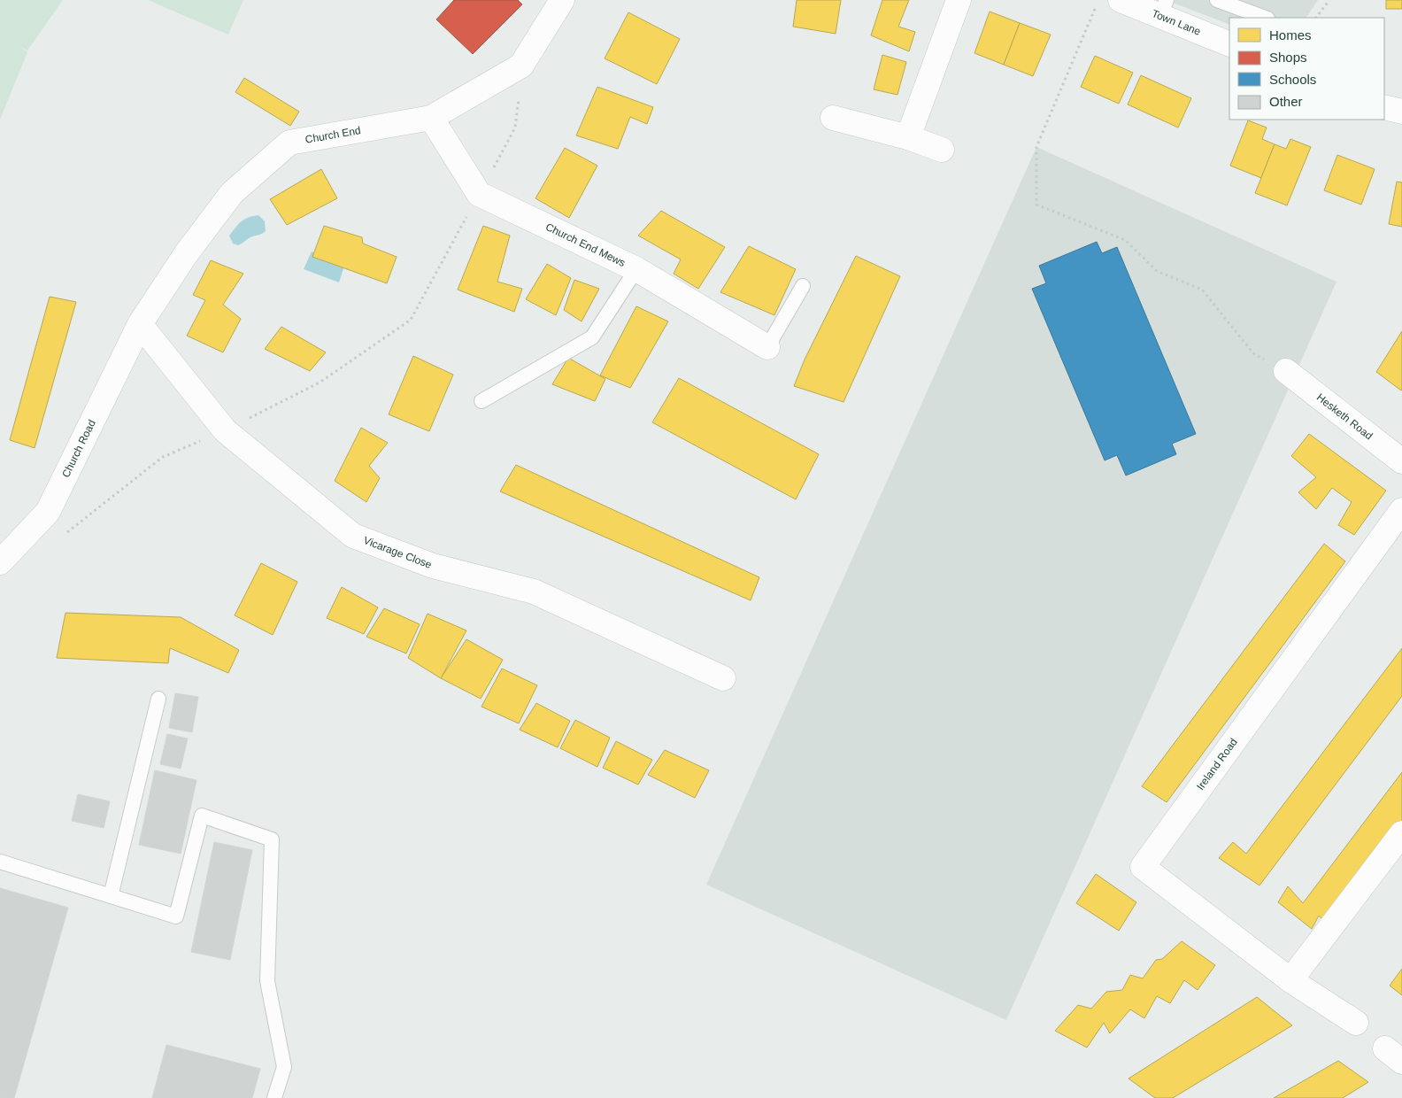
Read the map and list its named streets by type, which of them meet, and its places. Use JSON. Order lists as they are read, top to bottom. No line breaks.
{"streets":{"street":["Town Lane","Church End","Church End Mews","Hesketh Road","Church Road","Vicarage Close","Ireland Road"]},"crossings":[["Church End","Church Road"],["Church End","Vicarage Close"],["Church Road","Vicarage Close"]],"legend":["Homes","Shops","Schools","Other"]}
